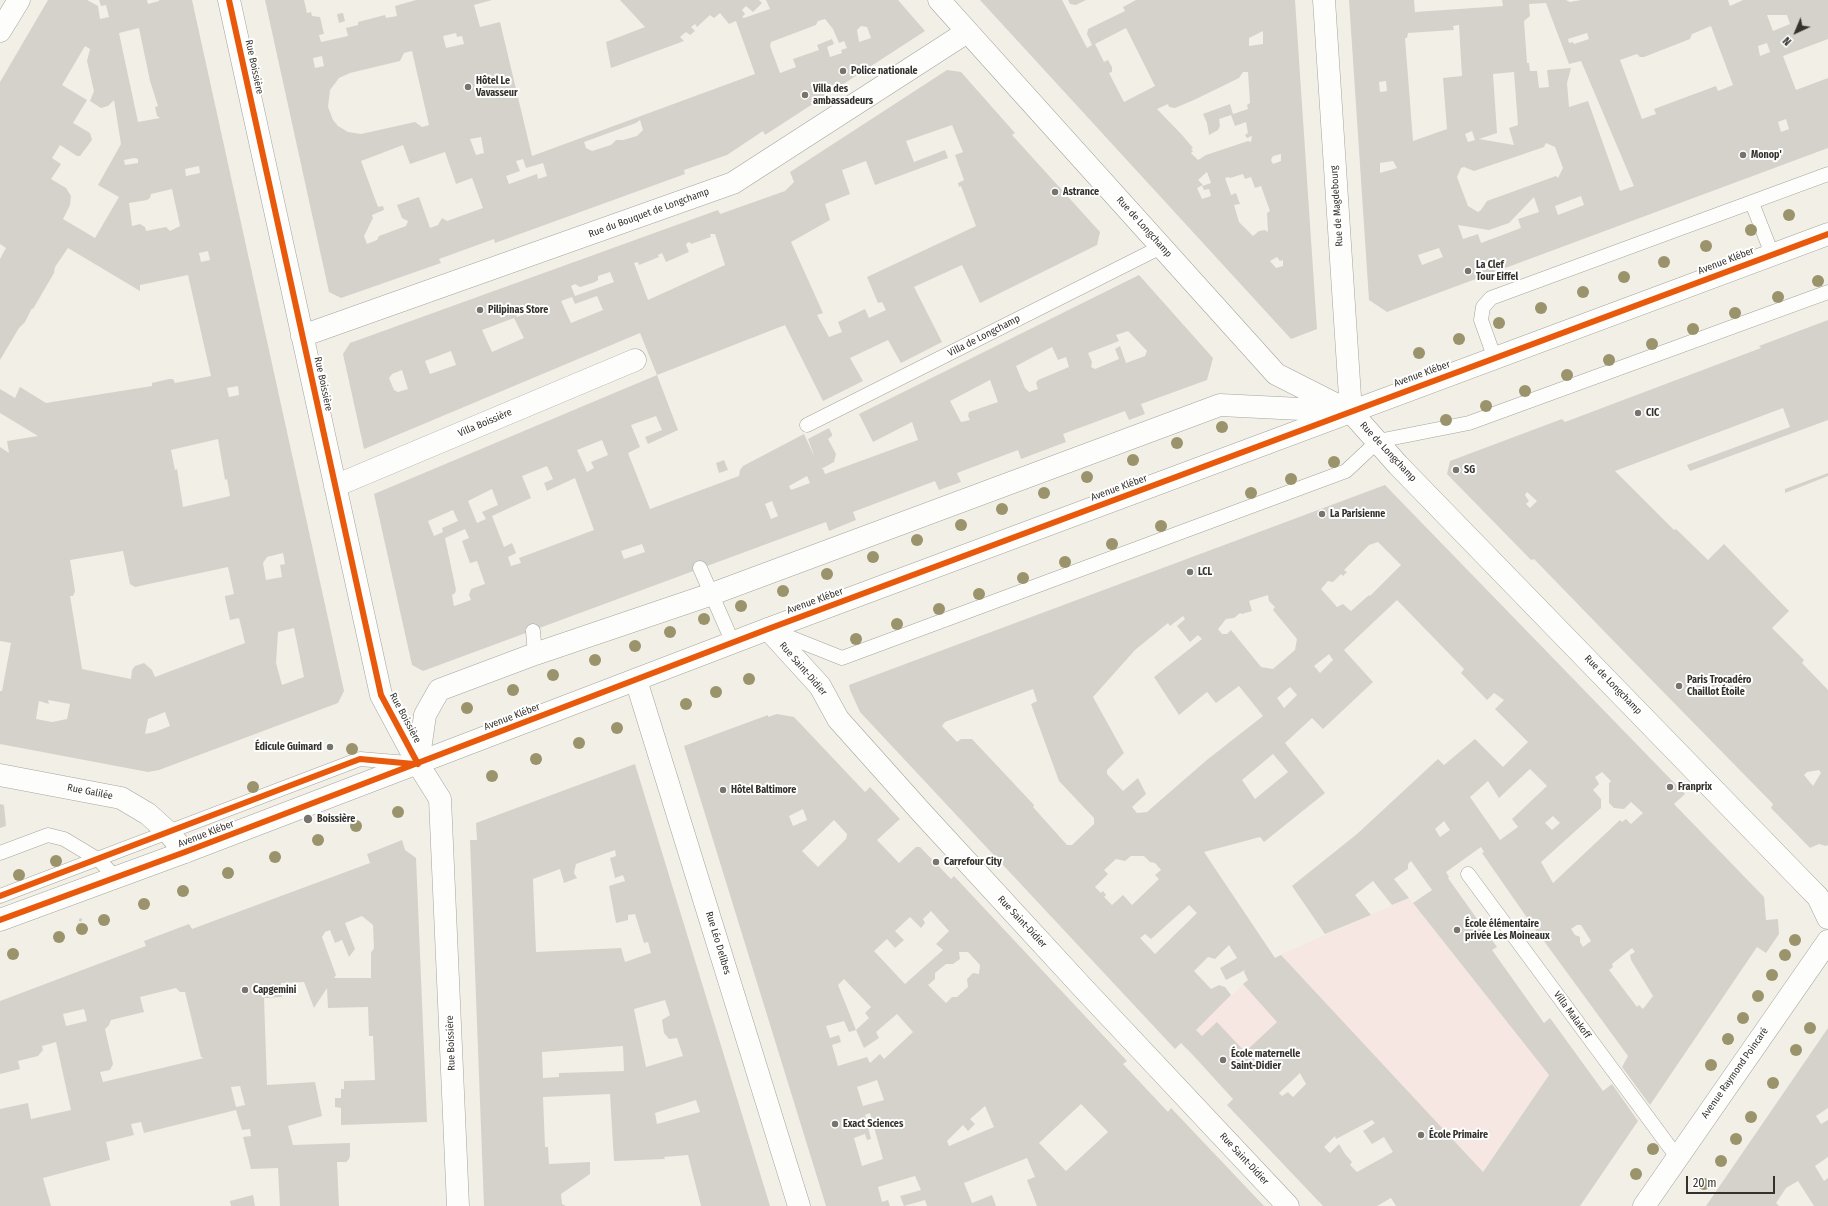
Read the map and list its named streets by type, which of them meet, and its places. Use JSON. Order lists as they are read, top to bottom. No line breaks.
{"streets":{"street":["Rue Boissière","Rue de Magdebourg","Rue du Bouquet de Longchamp","Rue de Longchamp","Avenue Kléber","Villa Boissière","Rue Saint-Didier","Rue Galilée","Rue Léo Delibes","Avenue Raymond Poincaré"],"lane":["Villa de Longchamp","Villa Malakoff"]},"crossings":[["Rue Boissière","Rue du Bouquet de Longchamp"],["Rue Boissière","Avenue Kléber"],["Rue Boissière","Villa Boissière"],["Rue de Magdebourg","Rue de Longchamp"],["Rue de Magdebourg","Avenue Kléber"],["Rue du Bouquet de Longchamp","Rue de Longchamp"],["Rue de Longchamp","Avenue Kléber"],["Rue de Longchamp","Villa de Longchamp"],["Avenue Kléber","Rue Saint-Didier"],["Avenue Kléber","Rue Galilée"],["Avenue Kléber","Rue Léo Delibes"],["Villa Malakoff","Avenue Raymond Poincaré"]],"places":["Police nationale","Hôtel Le Vavasseur","Villa des ambassadeurs","Monop'","Astrance","La Clef Tour Eiffel","Pilipinas Store","CIC","SG","La Parisienne","LCL","Paris Trocadéro Chaillot Étoile","Édicule Guimard","Franprix","Hôtel Baltimore","Boissière","Carrefour City","École élémentaire privée Les Moineaux","Capgemini","École maternelle Saint-Didier","Exact Sciences","École Primaire"],"scale_bar":"20 m","north":"bottom left"}
